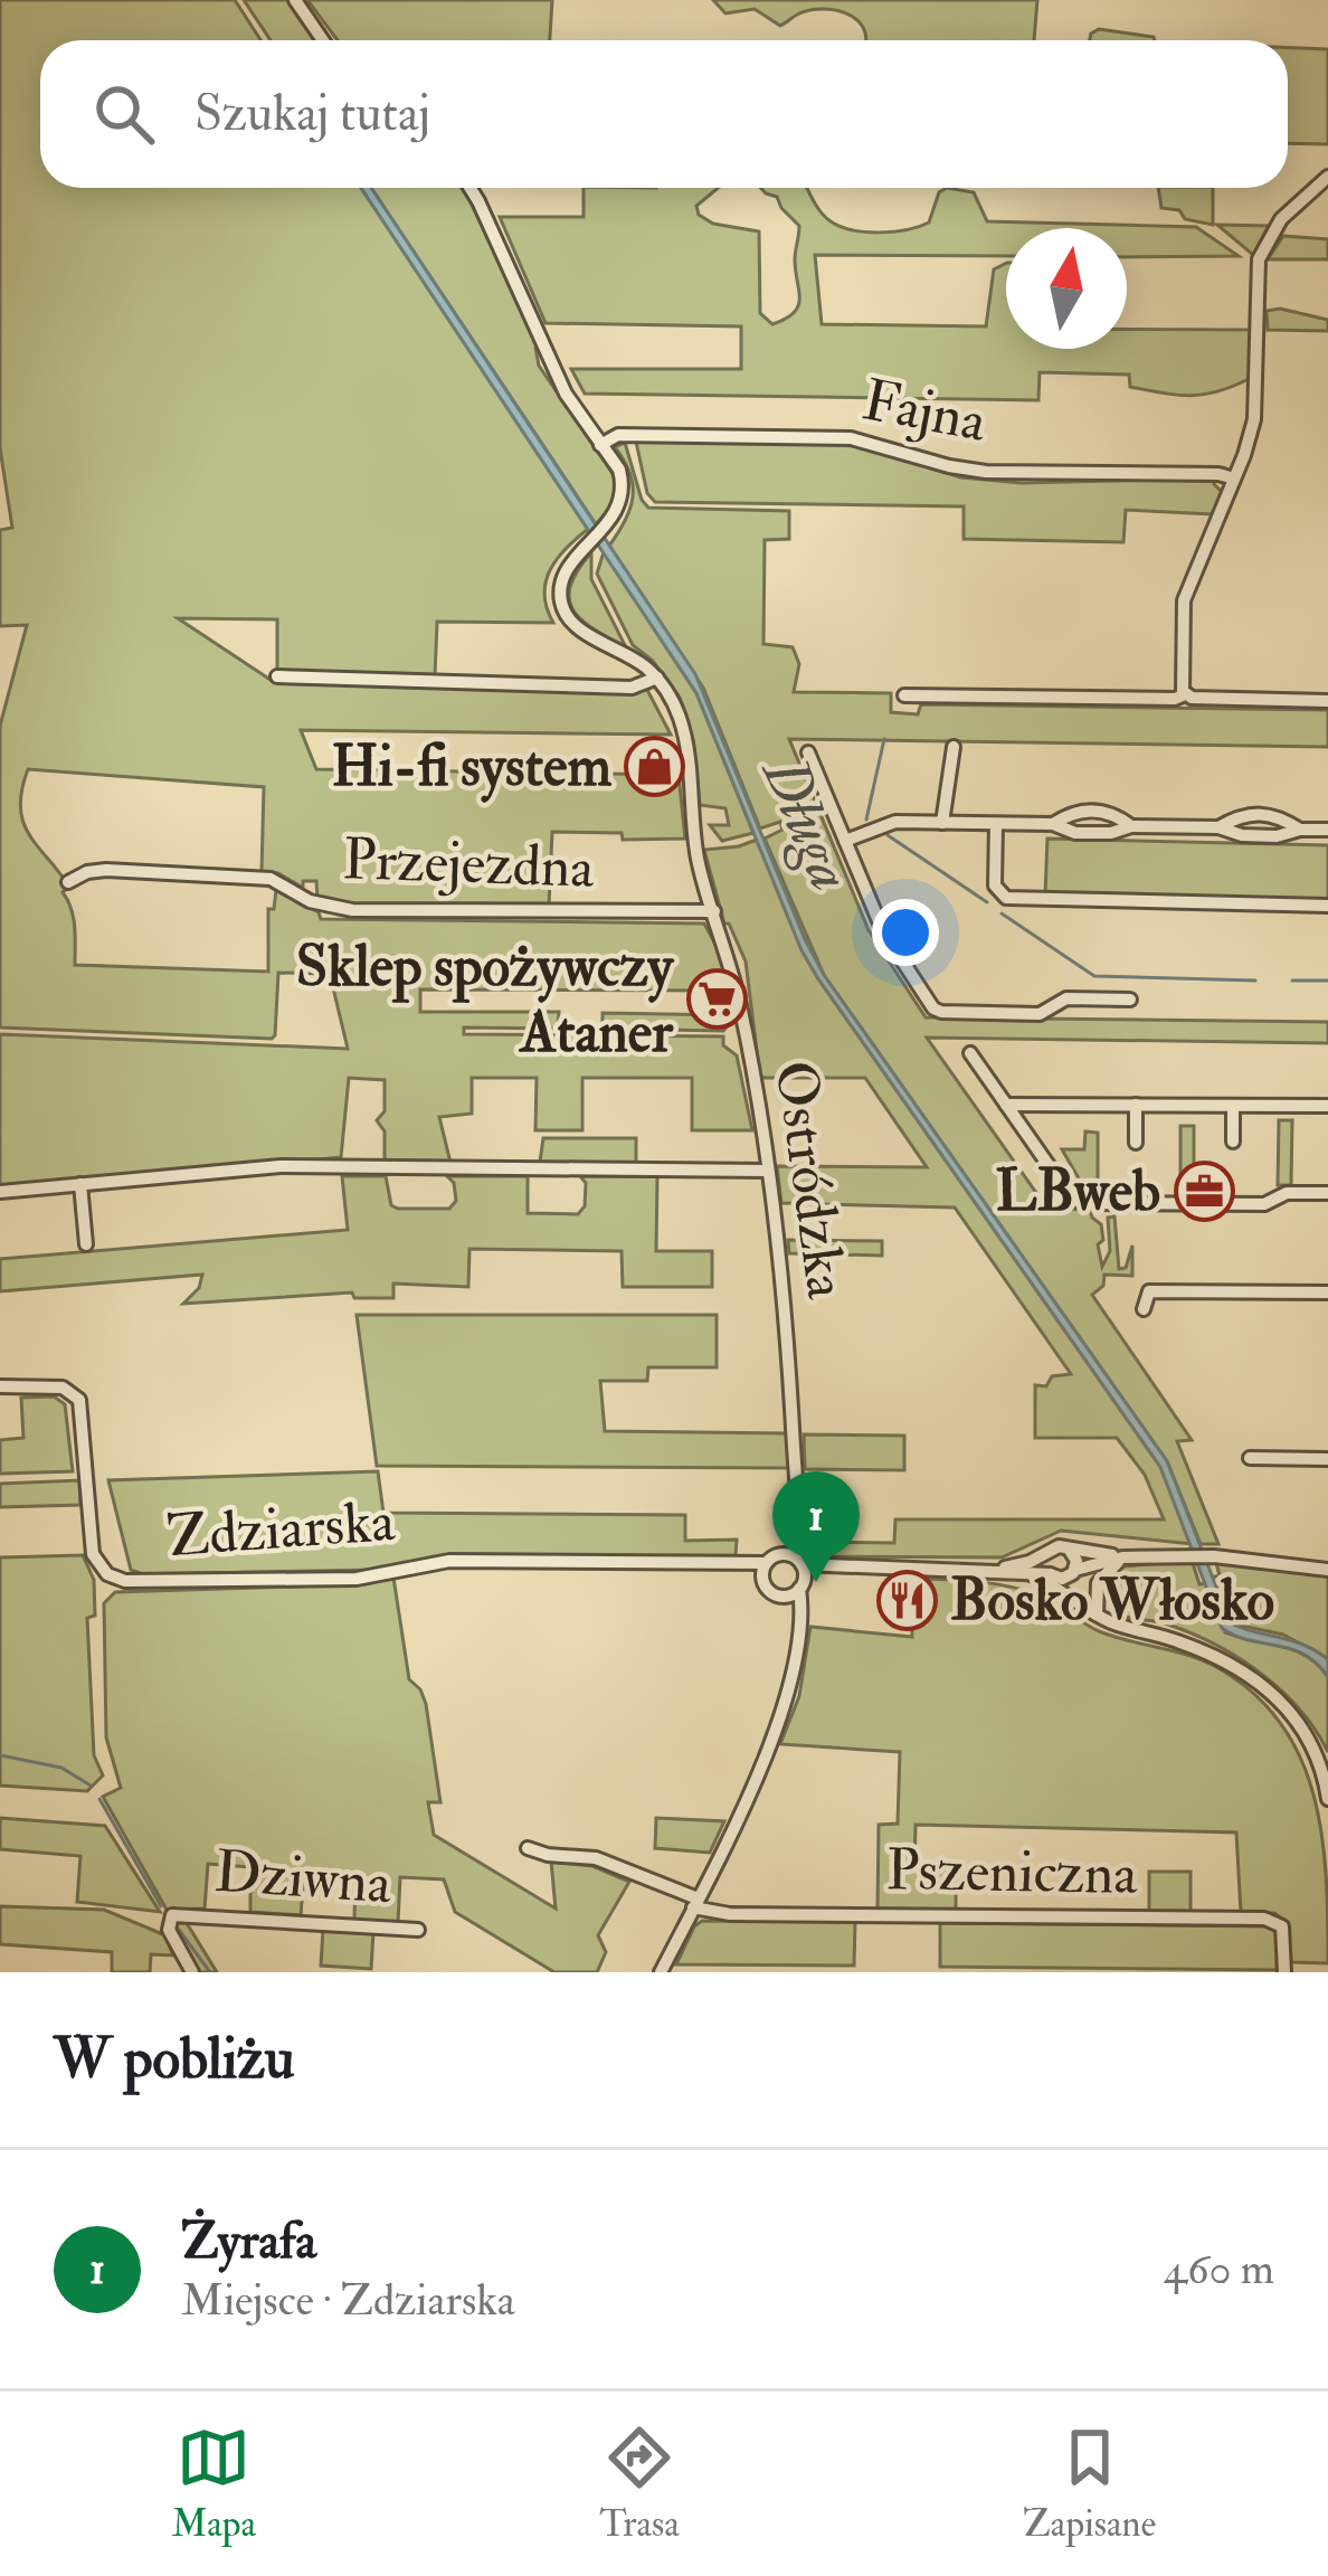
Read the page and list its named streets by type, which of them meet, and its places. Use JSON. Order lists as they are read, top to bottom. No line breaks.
{"streets":{"street":["Fajna","Przejezdna","Ostródzka","Zdziarska","Pszeniczna","Dziwna"]},"crossings":[["Przejezdna","Ostródzka"],["Ostródzka","Zdziarska"],["Ostródzka","Pszeniczna"]],"water":["Długa"],"places":{"shop":["Hi-fi system"],"supermarket":["Sklep spożywczy Ataner"],"office":["LBweb"],"restaurant":["Bosko Włosko"]},"north":"top","page":{"search":"Szukaj tutaj","pins":"1","heading":"W pobliżu","list":[{"mark":"1","name":"Żyrafa","note":"Miejsce · Zdziarska","value":"460 m"}],"nav":["Mapa","Trasa","Zapisane"]}}
